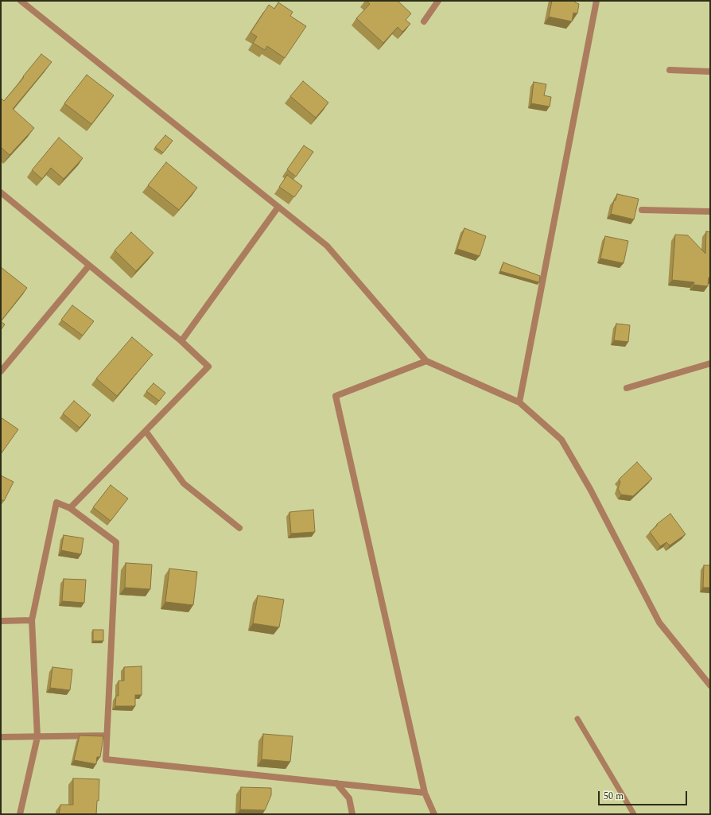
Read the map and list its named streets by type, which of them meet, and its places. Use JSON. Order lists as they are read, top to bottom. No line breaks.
{"scale_bar":"50 m"}
